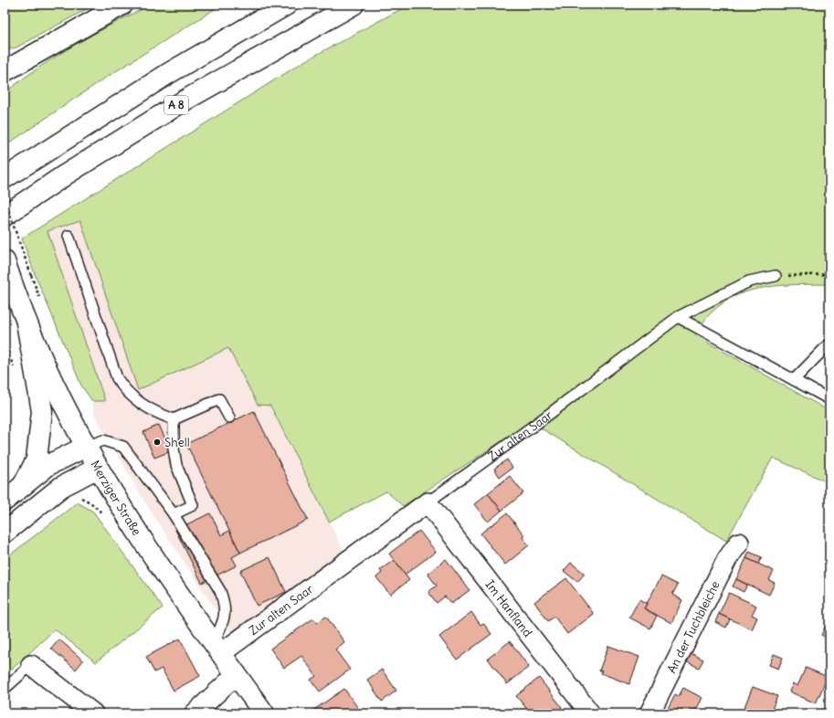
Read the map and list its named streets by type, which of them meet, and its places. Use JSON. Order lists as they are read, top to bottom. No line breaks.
{"streets":{"main road":["A 8","Merziger Straße"],"street":["Zur alten Saar","Im Hanfland","An der Tuchbleiche"]},"crossings":[["Zur alten Saar","Merziger Straße"],["Zur alten Saar","Im Hanfland"]],"places":["Shell"]}
